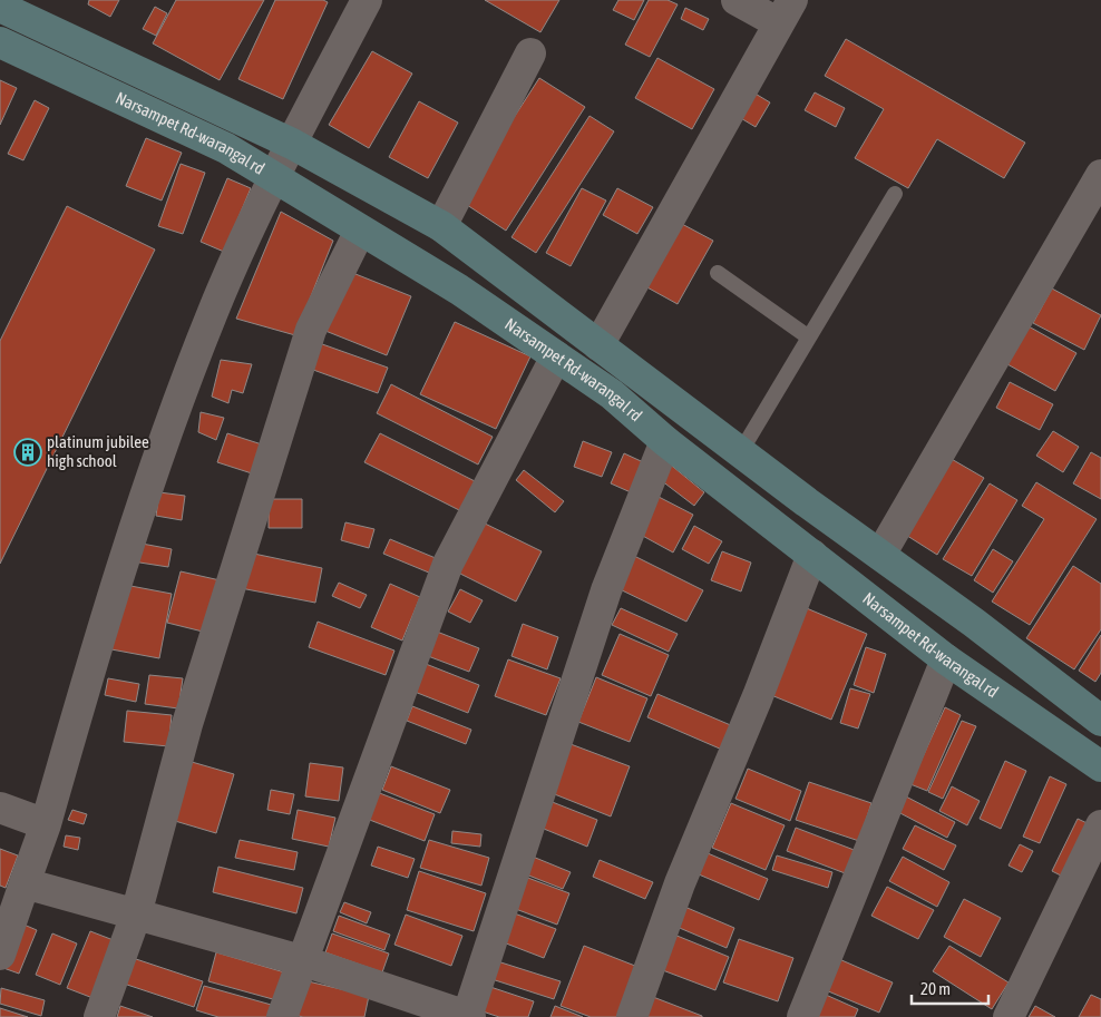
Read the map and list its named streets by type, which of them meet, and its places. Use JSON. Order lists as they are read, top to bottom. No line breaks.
{"streets":{"main road":["Narsampet Rd-warangal rd"]},"places":{"building":["platinum jubilee high school"]},"scale_bar":"20 m"}
